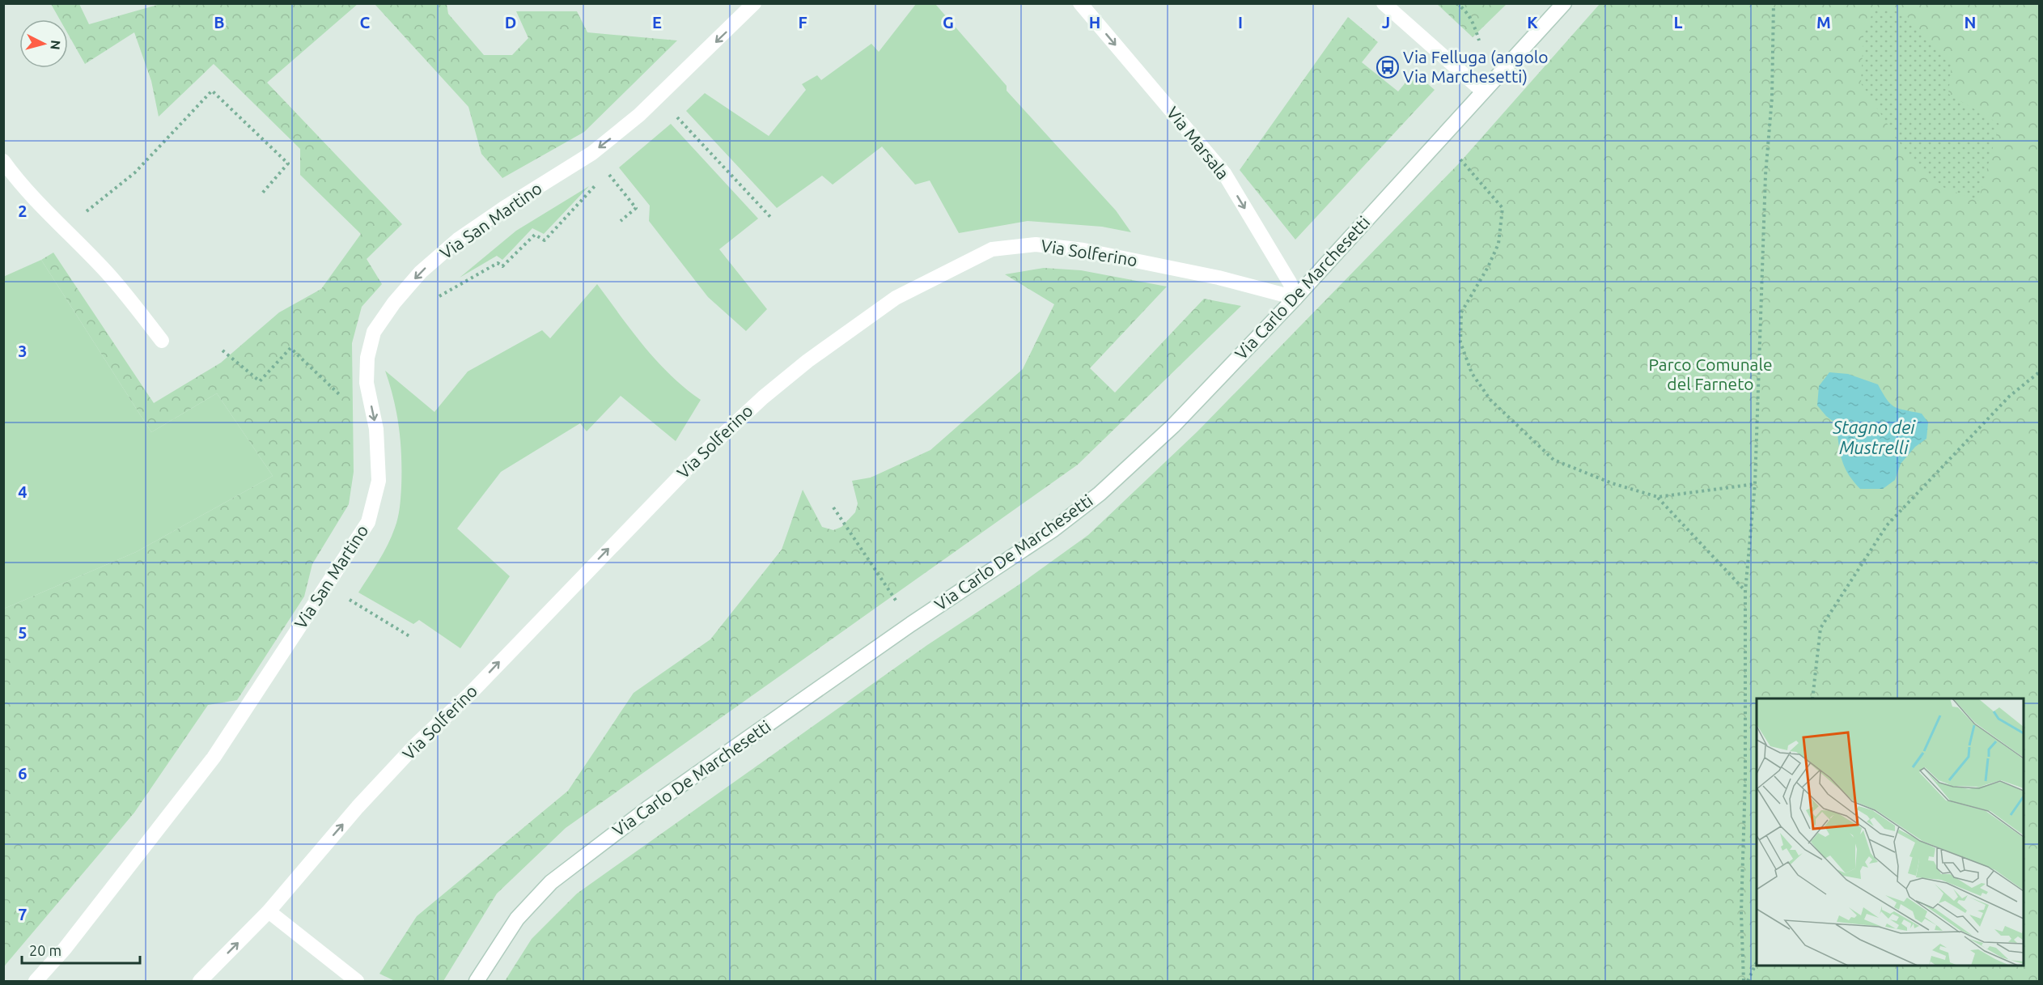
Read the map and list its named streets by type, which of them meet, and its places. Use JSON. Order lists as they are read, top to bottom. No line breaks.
{"streets":{"street":["Via Marsala","Via San Martino","Via Solferino","Via Carlo De Marchesetti"]},"crossings":[["Via Marsala","Via Solferino"],["Via Marsala","Via Carlo De Marchesetti"],["Via Solferino","Via Carlo De Marchesetti"]],"one_way":["Via Marsala","Via San Martino","Via Solferino"],"water":["Stagno dei Mustrelli"],"parks":["Parco Comunale del Farneto"],"places":{"bus stop":["Via Felluga (angolo Via Marchesetti)"]},"scale_bar":"20 m","north":"right","grid":{"columns":["B","C","D","E","F","G","H","I","J","K","L","M","N"],"rows":["2","3","4","5","6","7"]}}
